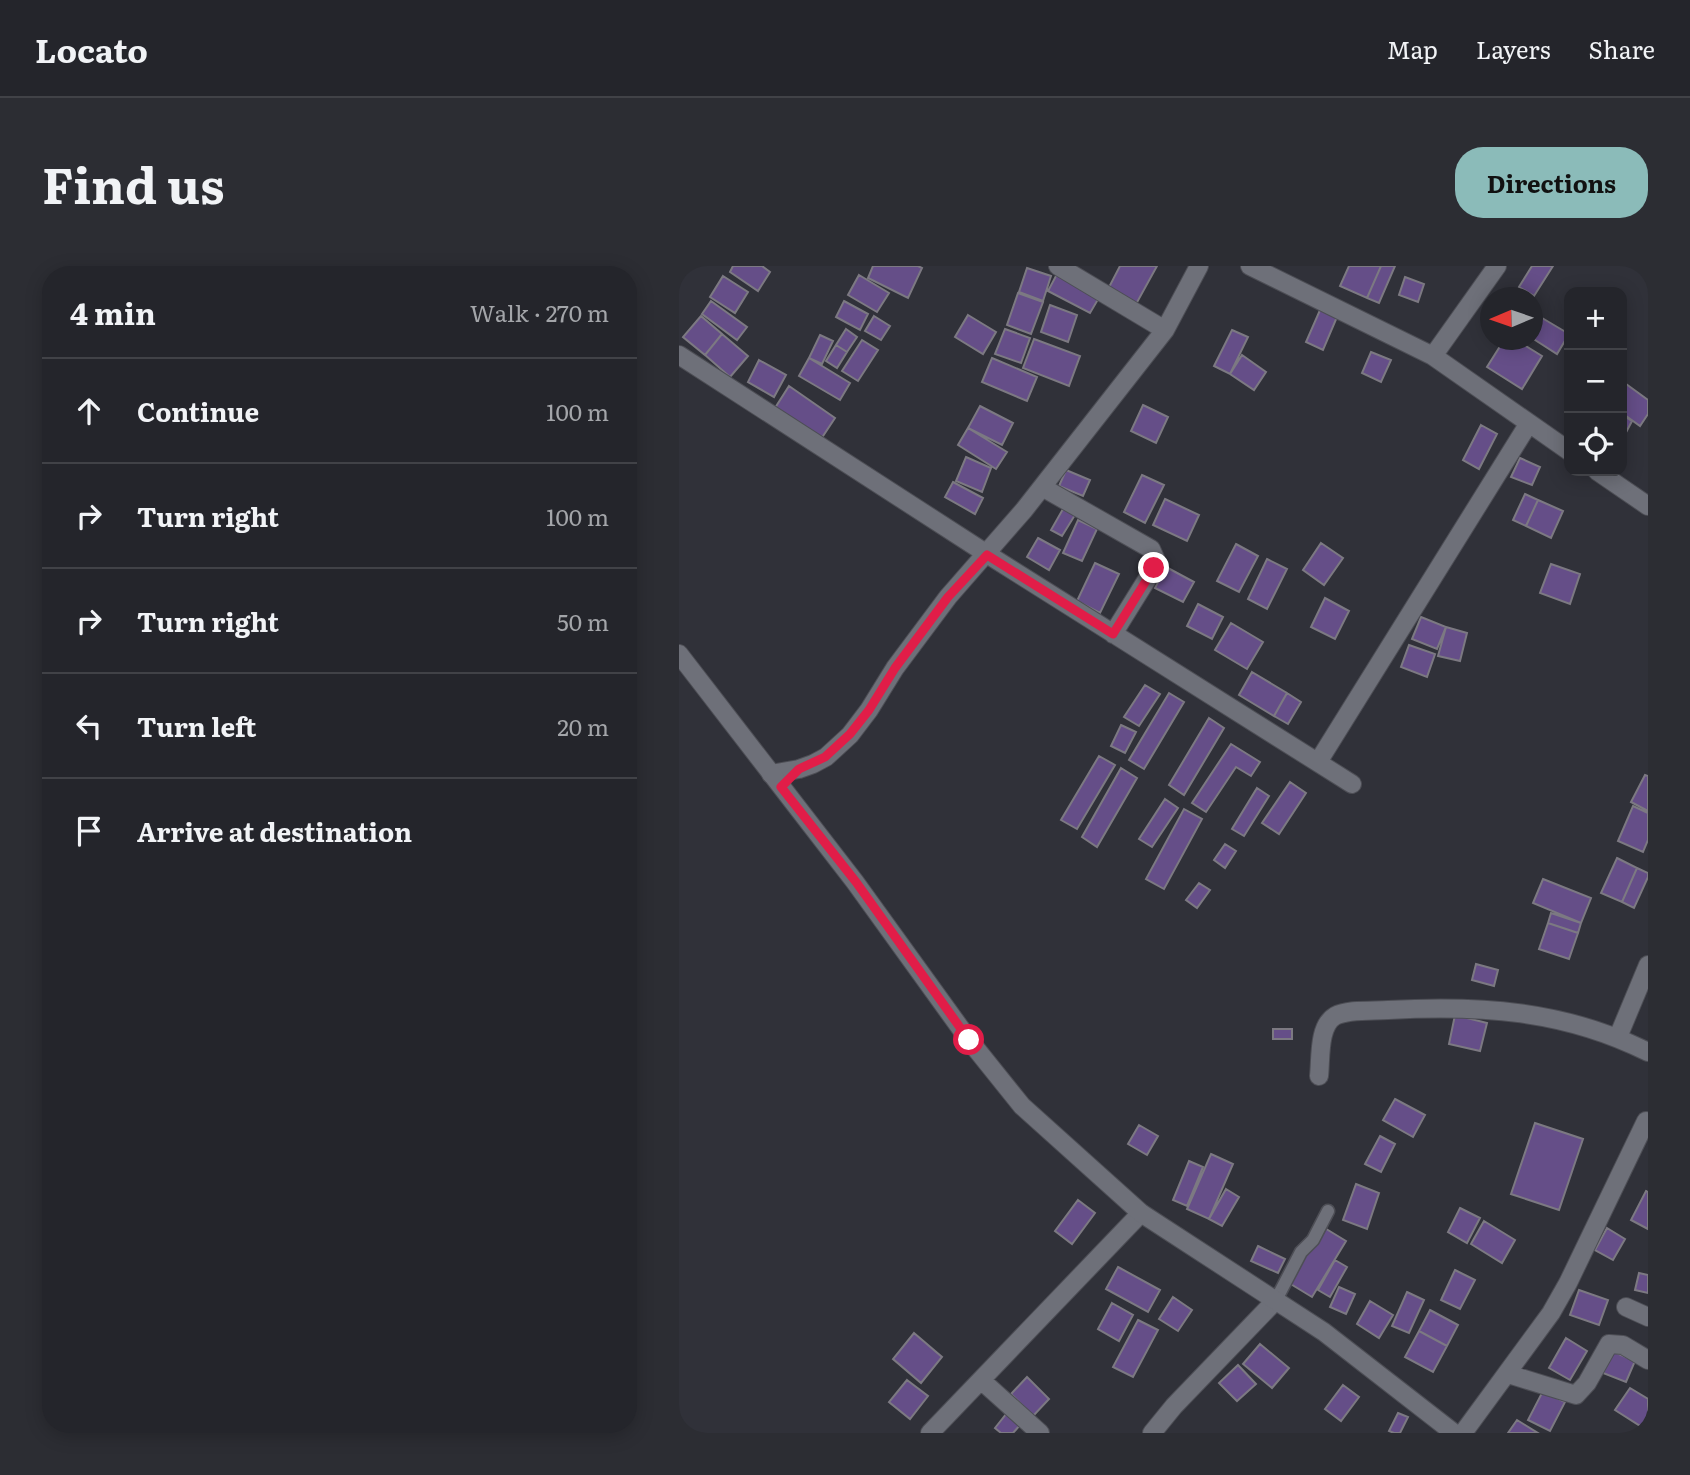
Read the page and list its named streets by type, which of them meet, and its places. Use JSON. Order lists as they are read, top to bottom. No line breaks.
{"north":"left","page":{"header":"Locato","nav":["Map","Layers","Share"],"title":"Find us","buttons":"Directions","heading":["4 min","Walk · 270 m"],"map_buttons":["+","−"],"list":[["Continue","100 m"],["Turn right","100 m"],["Turn right","50 m"],["Turn left","20 m"],"Arrive at destination"]}}
